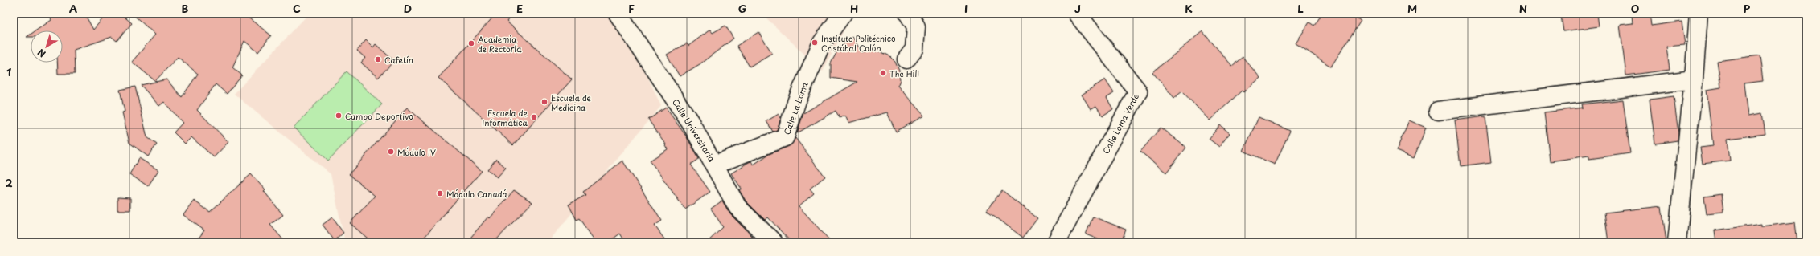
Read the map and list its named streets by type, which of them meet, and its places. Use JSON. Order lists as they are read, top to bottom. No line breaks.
{"streets":{"street":["Calle La Loma","Calle Loma Verde","Calle Universitaria"]},"crossings":[["Calle La Loma","Calle Universitaria"]],"places":["Instituto Politécnico Cristóbal Colón","Academia de Rectoría","Cafetín","The Hill","Escuela de Medicina","Campo Deportivo","Escuela de Informática","Módulo IV","Módulo Canadá"],"north":"bottom left","grid":{"columns":["A","B","C","D","E","F","G","H","I","J","K","L","M","N","O","P"],"rows":["1","2"]}}
